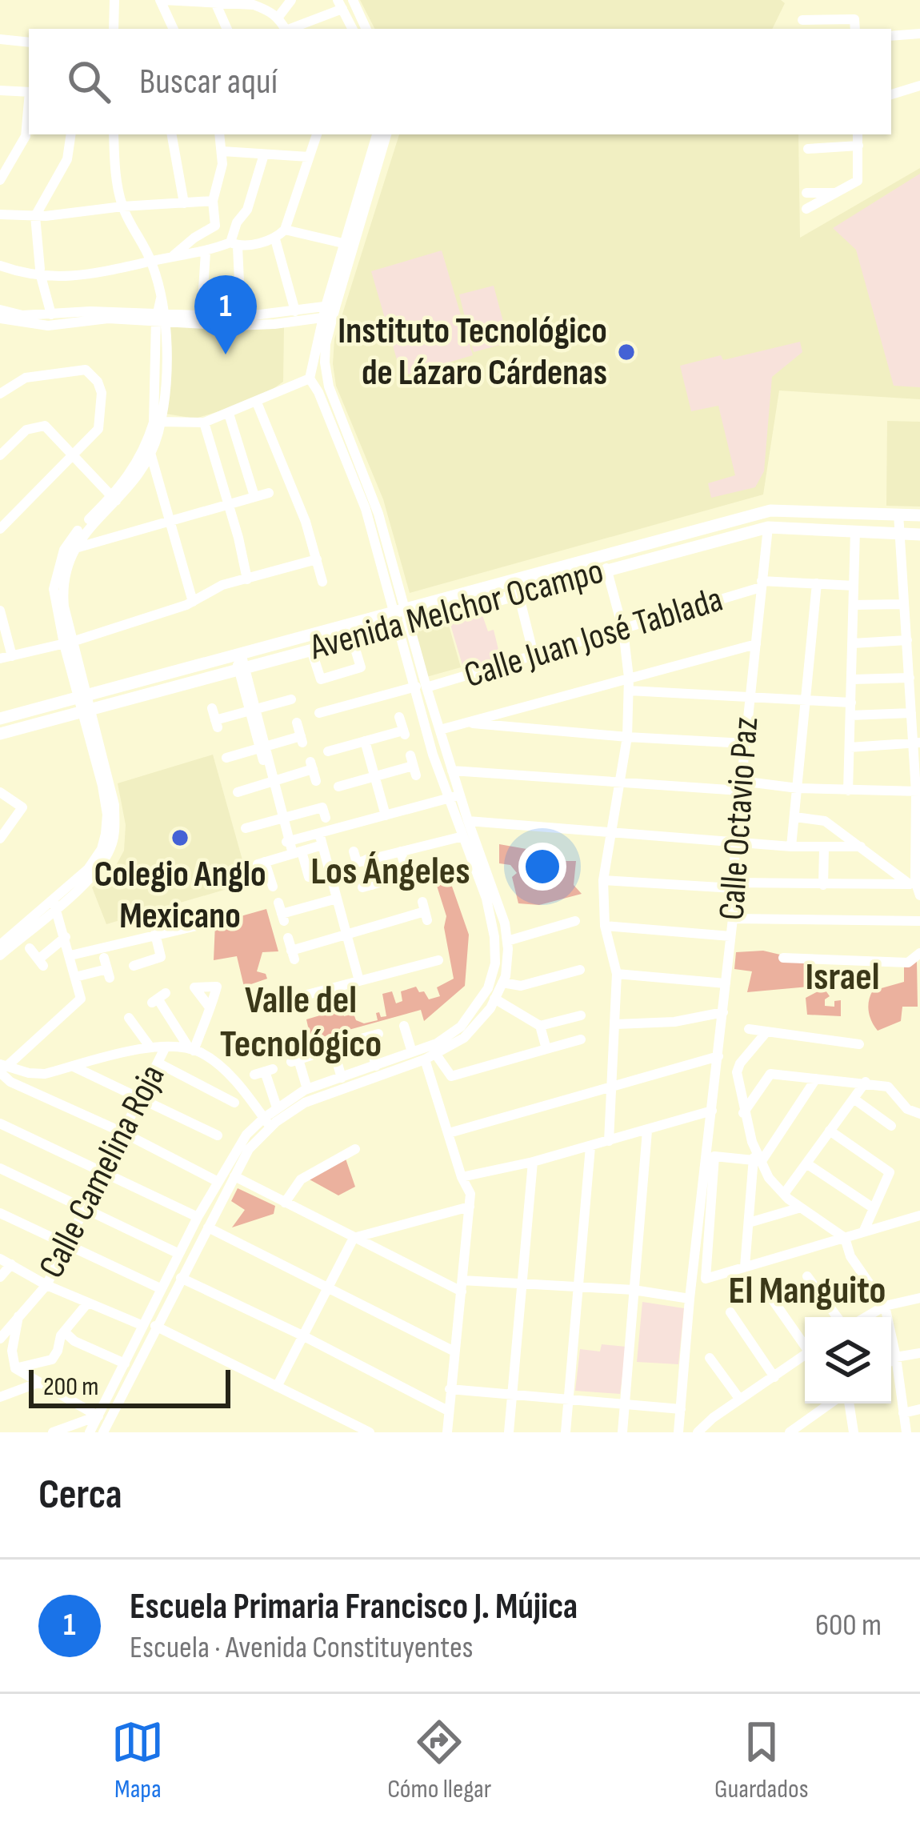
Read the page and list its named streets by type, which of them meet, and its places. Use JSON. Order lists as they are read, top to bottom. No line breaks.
{"streets":{"main road":["Avenida Melchor Ocampo"],"street":["Calle Juan José Tablada","Calle Octavio Paz","Calle Camelina Roja"]},"crossings":[["Avenida Melchor Ocampo","Calle Octavio Paz"],["Calle Juan José Tablada","Calle Octavio Paz"]],"districts":["Los Ángeles","Israel","Valle del Tecnológico","El Manguito"],"places":["Instituto Tecnológico de Lázaro Cárdenas","Colegio Anglo Mexicano"],"scale_bar":"200 m","page":{"search":"Buscar aquí","pins":"1","scale":"200 m","heading":"Cerca","list":[{"mark":"1","name":"Escuela Primaria Francisco J. Mújica","note":"Escuela · Avenida Constituyentes","value":"600 m"}],"nav":["Mapa","Cómo llegar","Guardados"]}}
